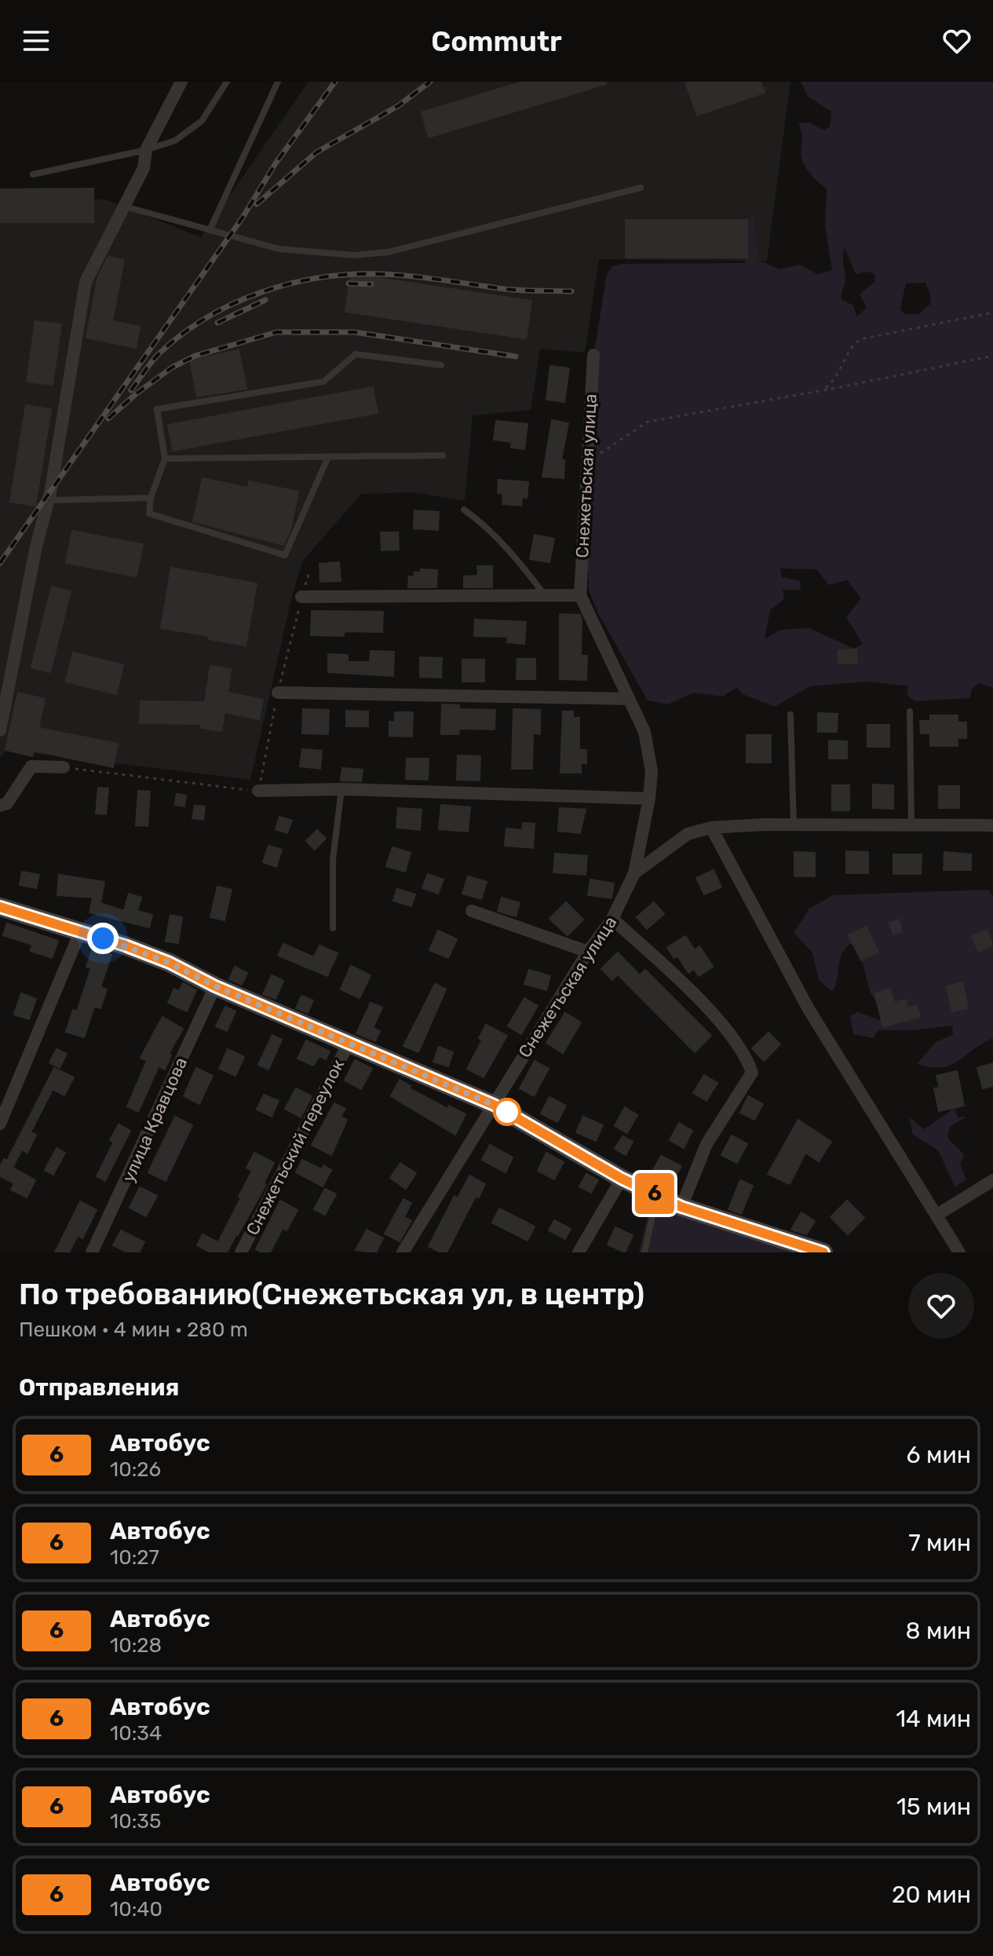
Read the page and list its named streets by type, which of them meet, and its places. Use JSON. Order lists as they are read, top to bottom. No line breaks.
{"streets":{"street":["Снежетьская улица","улица Кравцова","Снежетьский переулок"]},"lines":["bus line 6"],"page":{"header":"Commutr","on_map":"6","heading":[["По требованию(Снежетьская ул, в центр)","Пешком · 4 мин · 280 m"],"Отправления"],"list":[{"mark":"6","name":"Автобус","note":"10:26","value":"6 мин"},{"mark":"6","name":"Автобус","note":"10:27","value":"7 мин"},{"mark":"6","name":"Автобус","note":"10:28","value":"8 мин"},{"mark":"6","name":"Автобус","note":"10:34","value":"14 мин"},{"mark":"6","name":"Автобус","note":"10:35","value":"15 мин"},{"mark":"6","name":"Автобус","note":"10:40","value":"20 мин"}]}}
